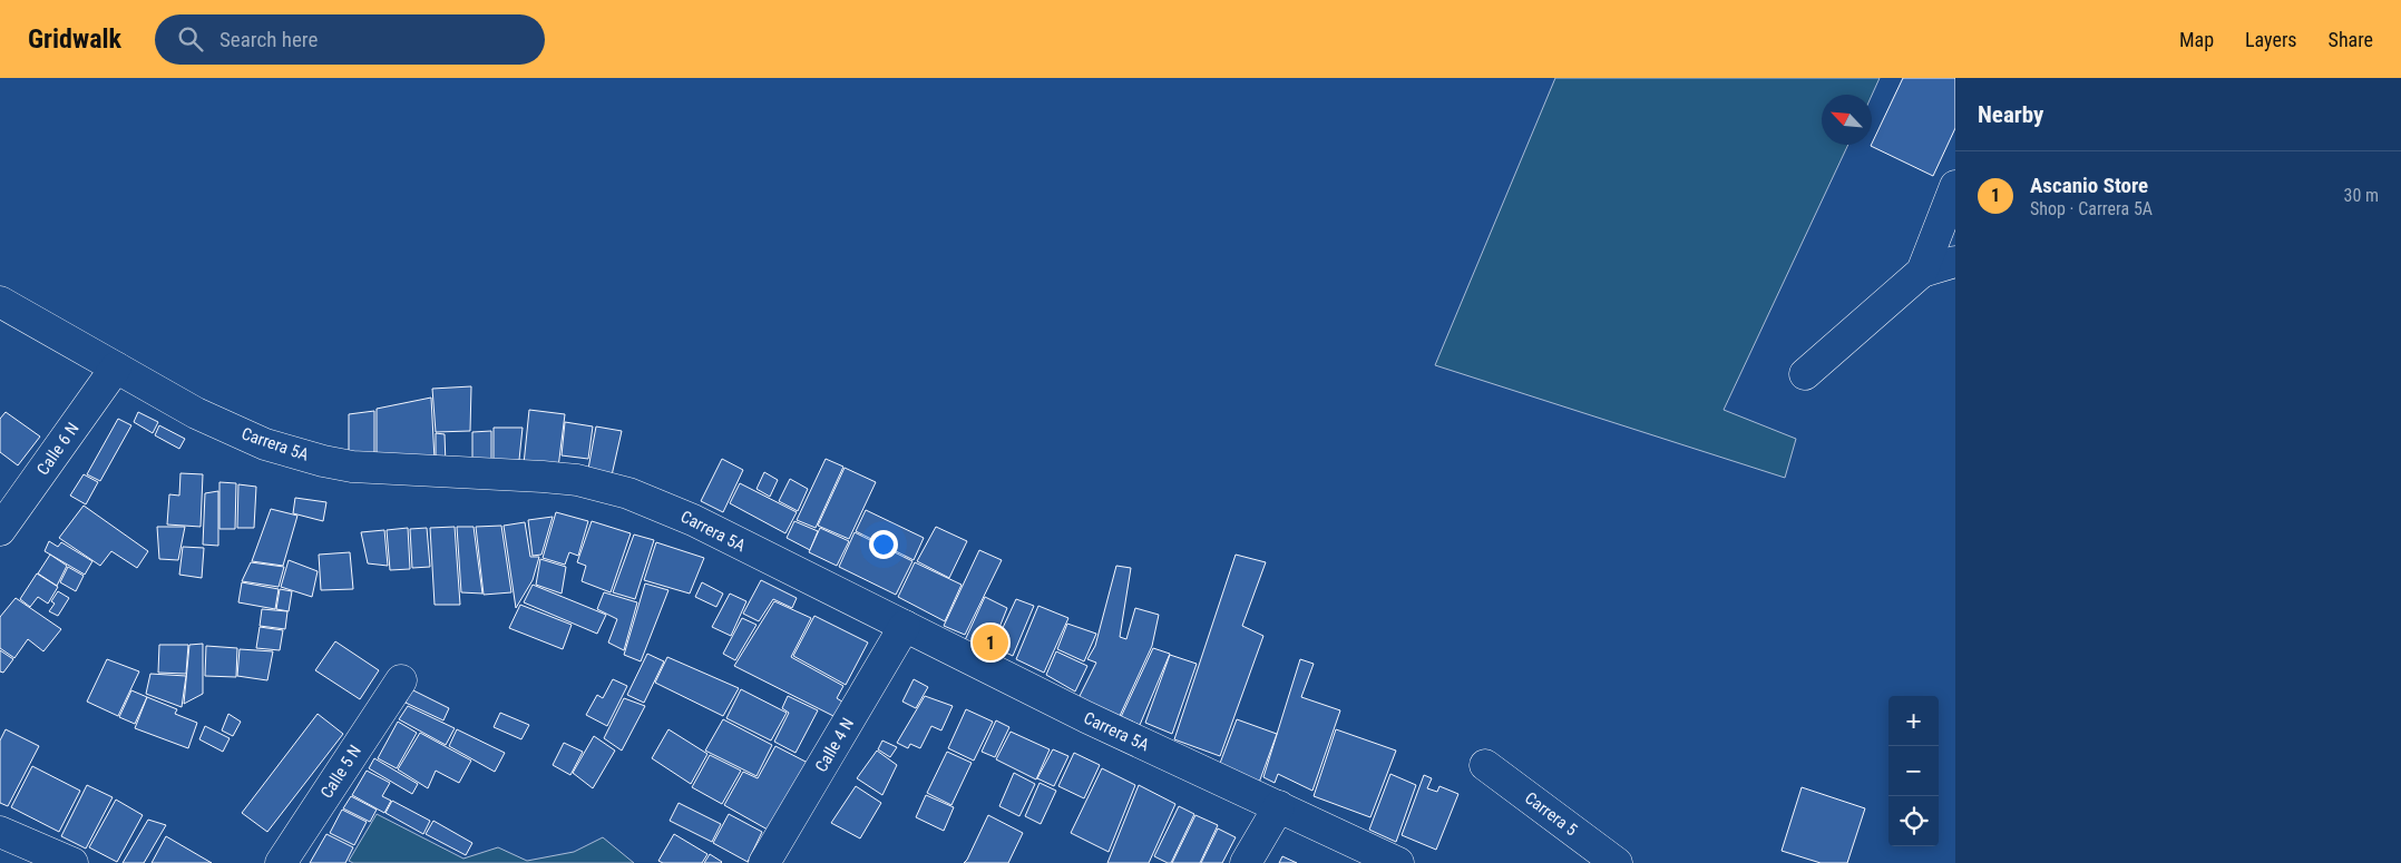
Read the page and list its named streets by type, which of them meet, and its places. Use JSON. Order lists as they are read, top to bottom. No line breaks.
{"streets":{"street":["Carrera 5A","Calle 6 N","Calle 4 N","Calle 5 N","Carrera 5"]},"crossings":[["Carrera 5A","Calle 6 N"],["Carrera 5A","Calle 4 N"]],"north":"top left","page":{"header":"Gridwalk","search":"Search here","nav":["Map","Layers","Share"],"heading":"Nearby","list":[{"mark":"1","name":"Ascanio Store","note":"Shop · Carrera 5A","value":"30 m"}],"pins":"1","map_buttons":["+","−"]}}
